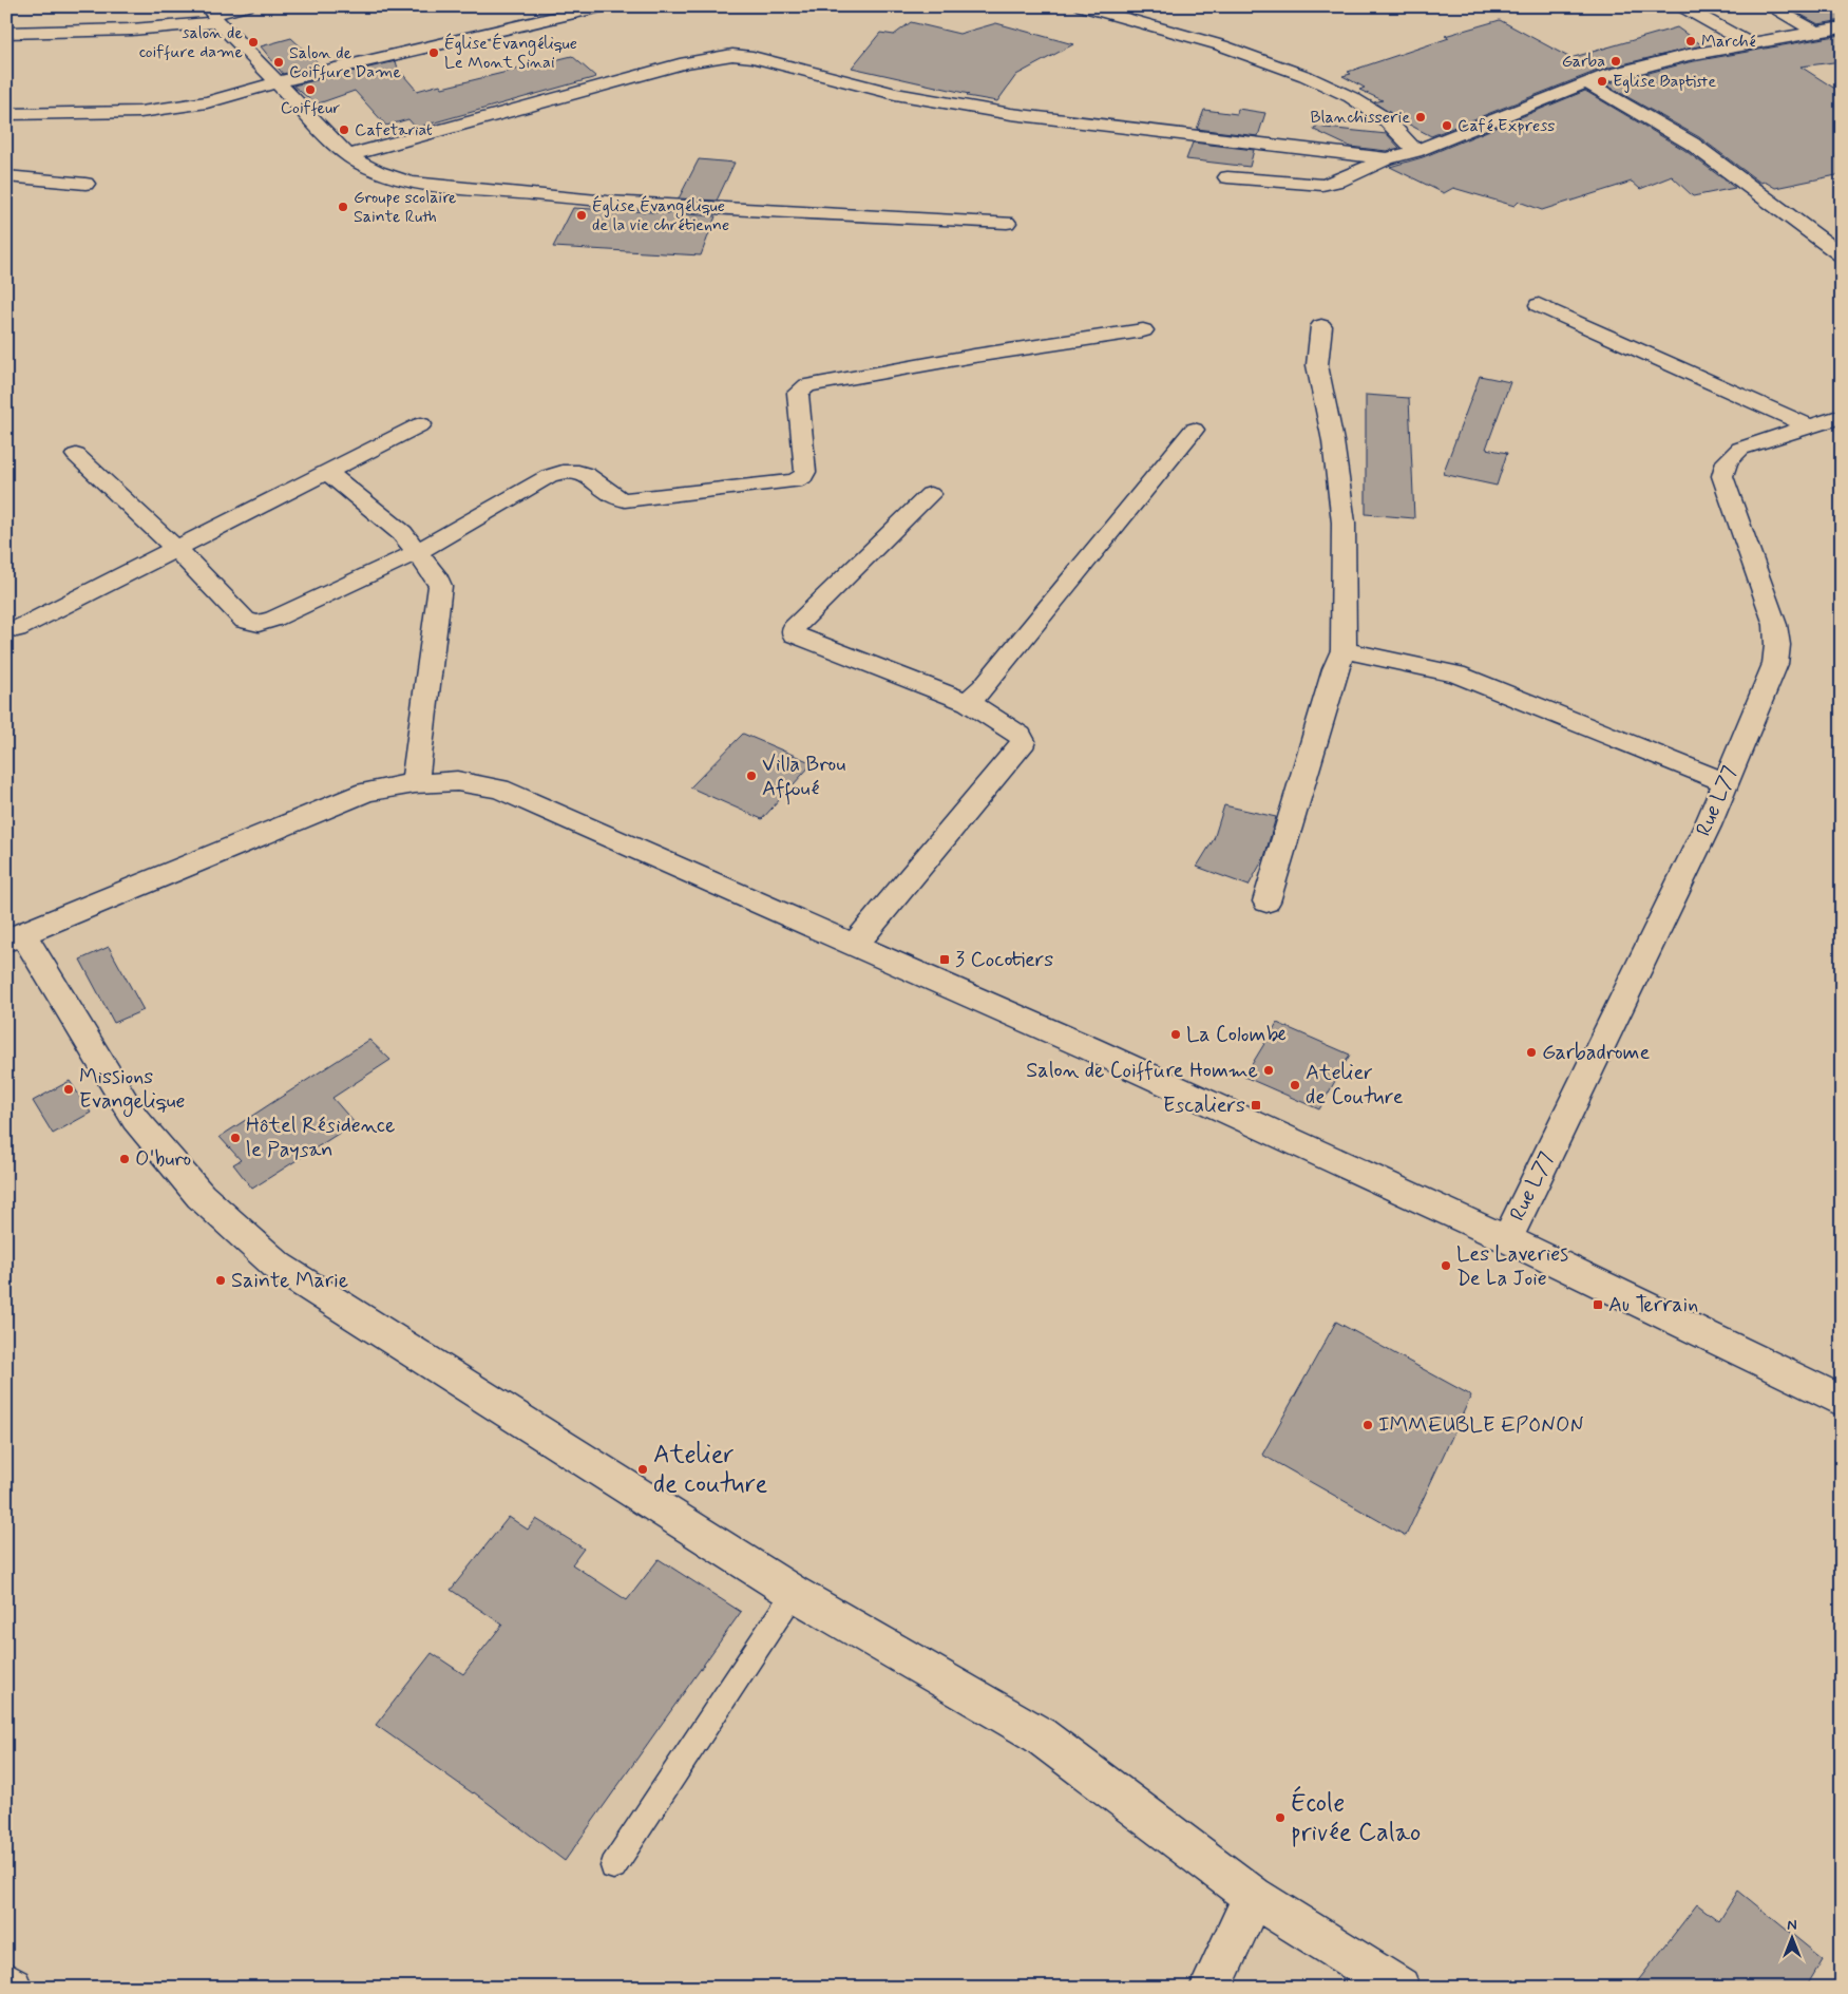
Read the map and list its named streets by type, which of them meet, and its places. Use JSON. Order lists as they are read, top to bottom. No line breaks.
{"streets":{"street":["Rue L77"]},"places":{"other":["Marché","salon de coiffure dame","Église Évangélique Le Mont Sinai","Garba","Salon de Coiffure Dame","Eglise Baptiste","Coiffeur","Blanchisserie","Café Express","Cafetariat","Groupe scolaire Sainte Ruth","Église Évangélique de la vie chrétienne","Villa Brou Affoué","La Colombe","Garbadrome","Salon de Coiffure Homme","Atelier de Couture","Missions Evangelique","Hôtel Résidence le Paysan","O'buro","Les Laveries De La Joie","Sainte Marie","IMMEUBLE EPONON","Atelier de couture","École privée Calao"],"transit":["3 Cocotiers","Escaliers","Au Terrain"]},"north":"top"}
